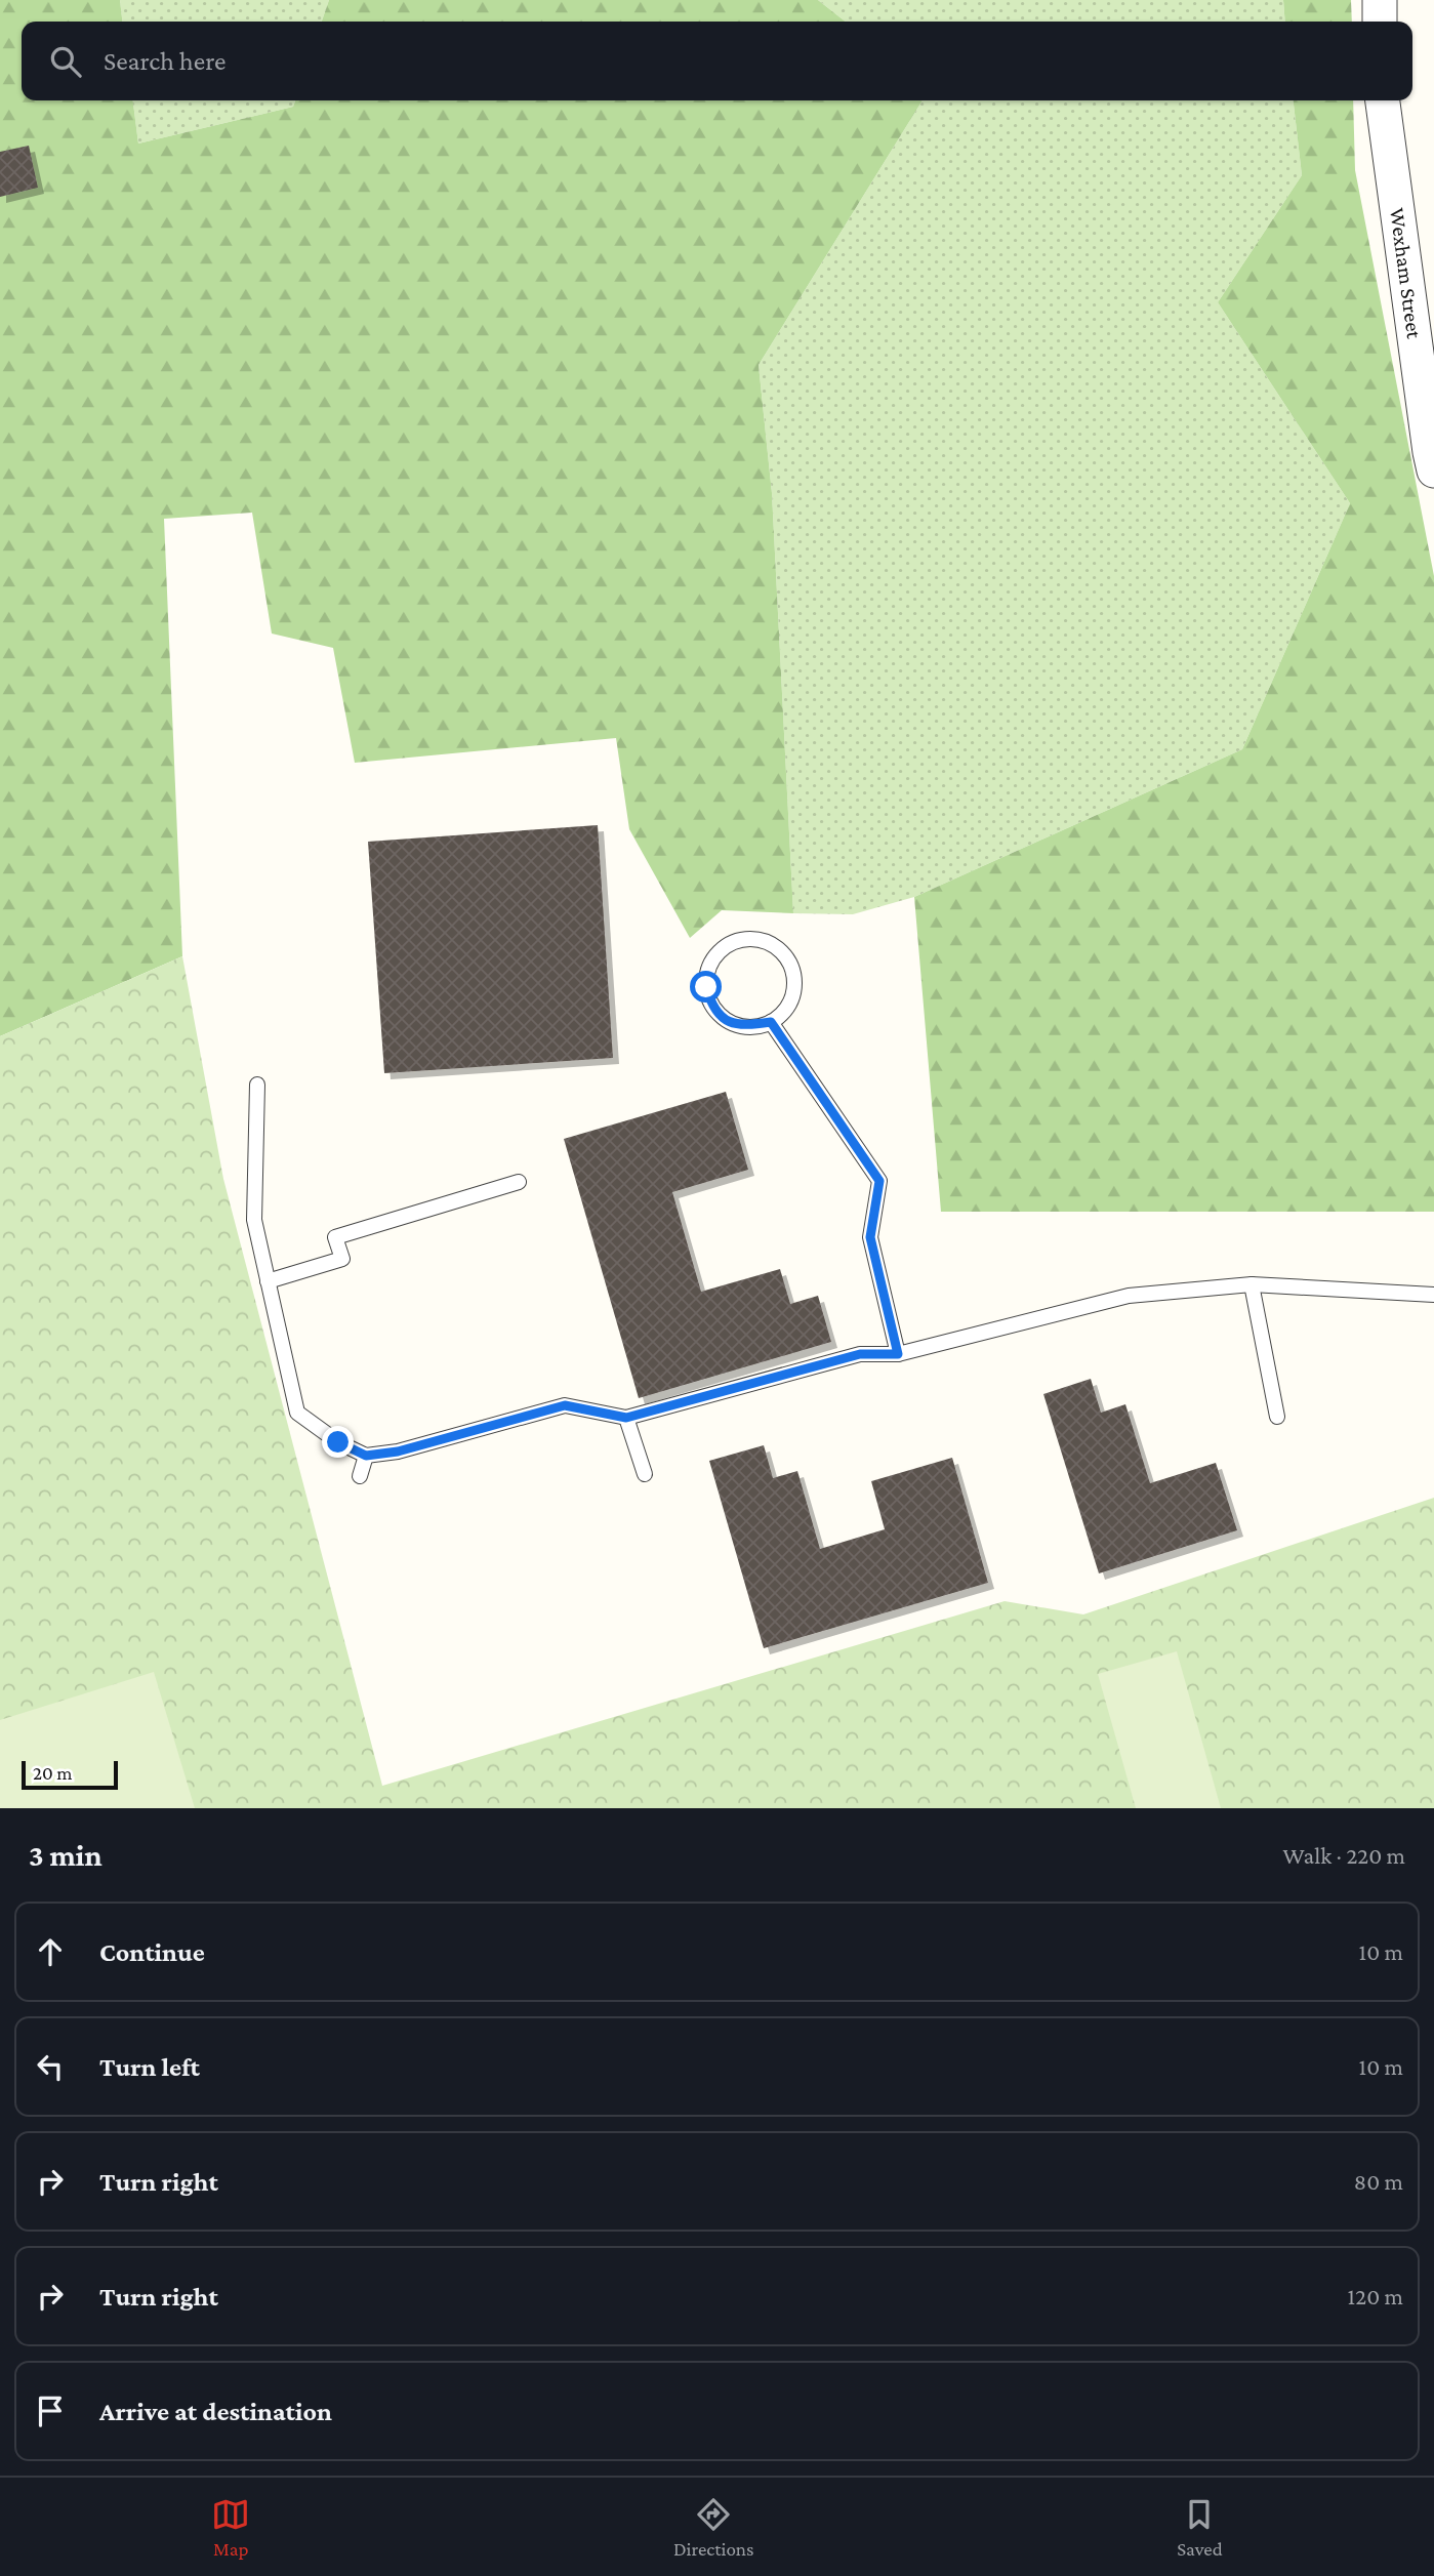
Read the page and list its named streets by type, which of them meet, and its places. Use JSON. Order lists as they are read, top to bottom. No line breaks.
{"streets":{"street":["Wexham Street"]},"scale_bar":"20 m","page":{"search":"Search here","scale":"20 m","heading":["3 min","Walk · 220 m"],"list":[["Continue","10 m"],["Turn left","10 m"],["Turn right","80 m"],["Turn right","120 m"],"Arrive at destination"],"nav":["Map","Directions","Saved"]}}
